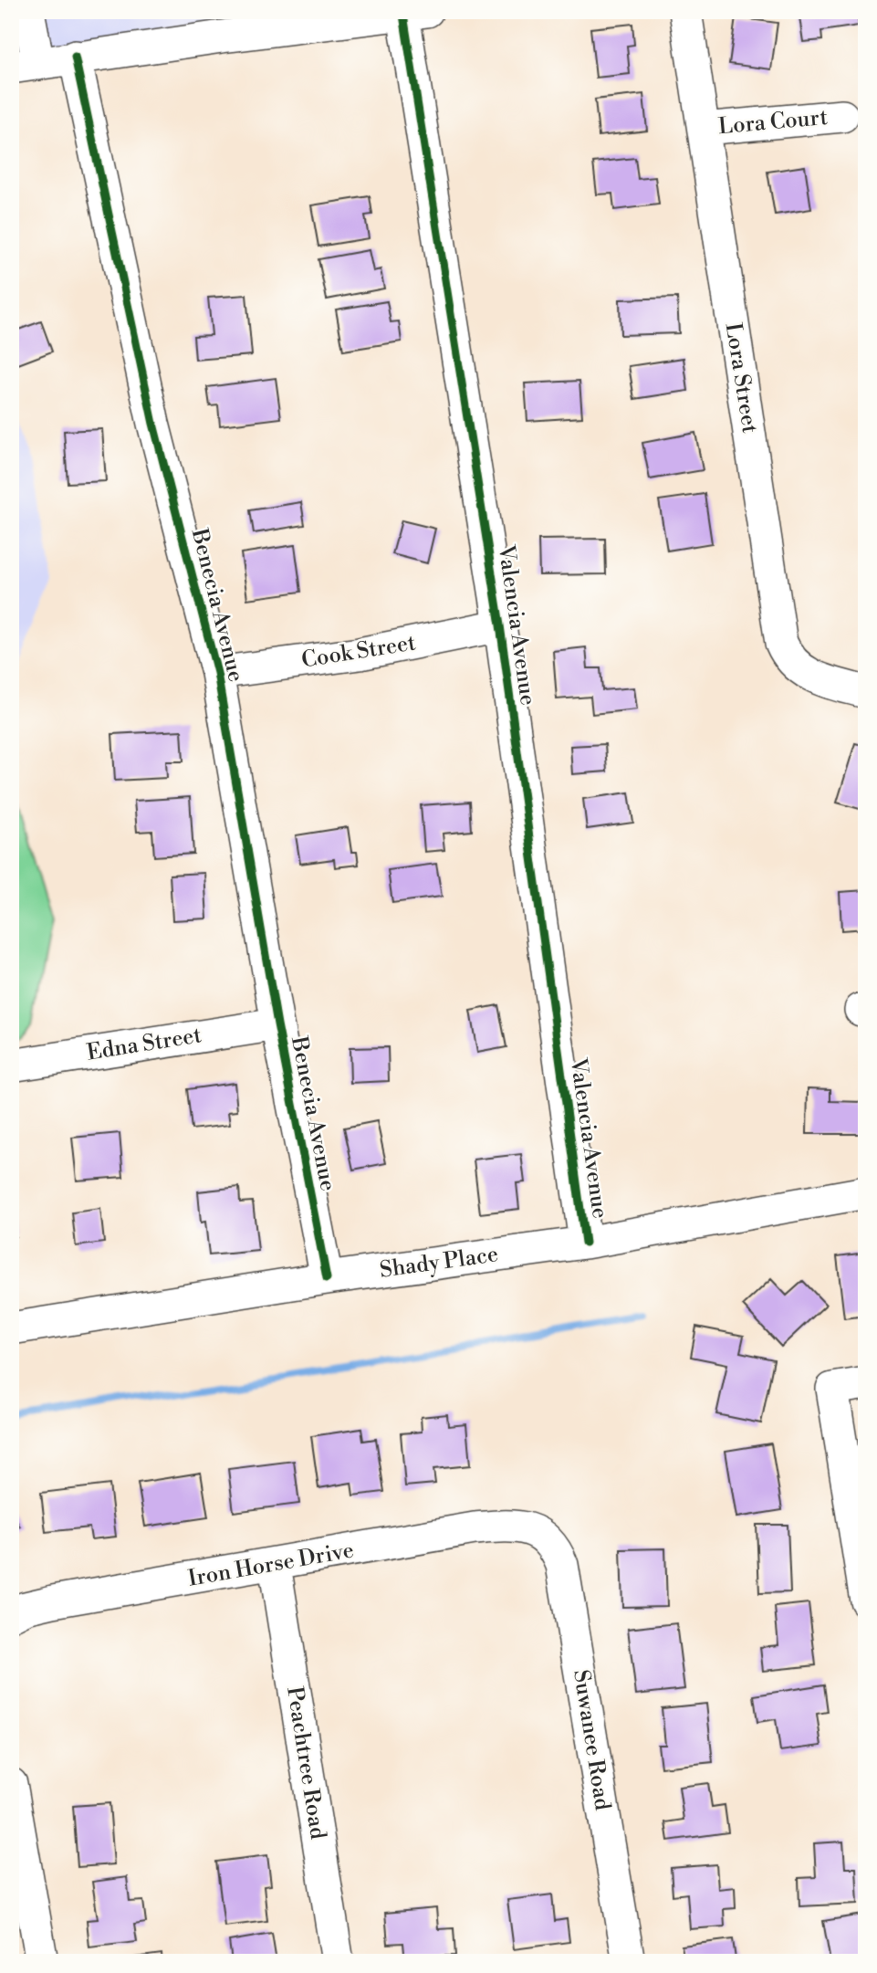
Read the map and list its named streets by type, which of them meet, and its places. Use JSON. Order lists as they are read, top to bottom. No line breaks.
{"streets":{"street":["Lora Court","Lora Street","Benecia Avenue","Valencia Avenue","Cook Street","Edna Street","Shady Place","Iron Horse Drive","Suwanee Road","Peachtree Road"]},"crossings":[["Lora Court","Lora Street"],["Benecia Avenue","Cook Street"],["Benecia Avenue","Edna Street"],["Benecia Avenue","Shady Place"],["Valencia Avenue","Cook Street"],["Valencia Avenue","Shady Place"],["Iron Horse Drive","Suwanee Road"],["Iron Horse Drive","Peachtree Road"]]}
